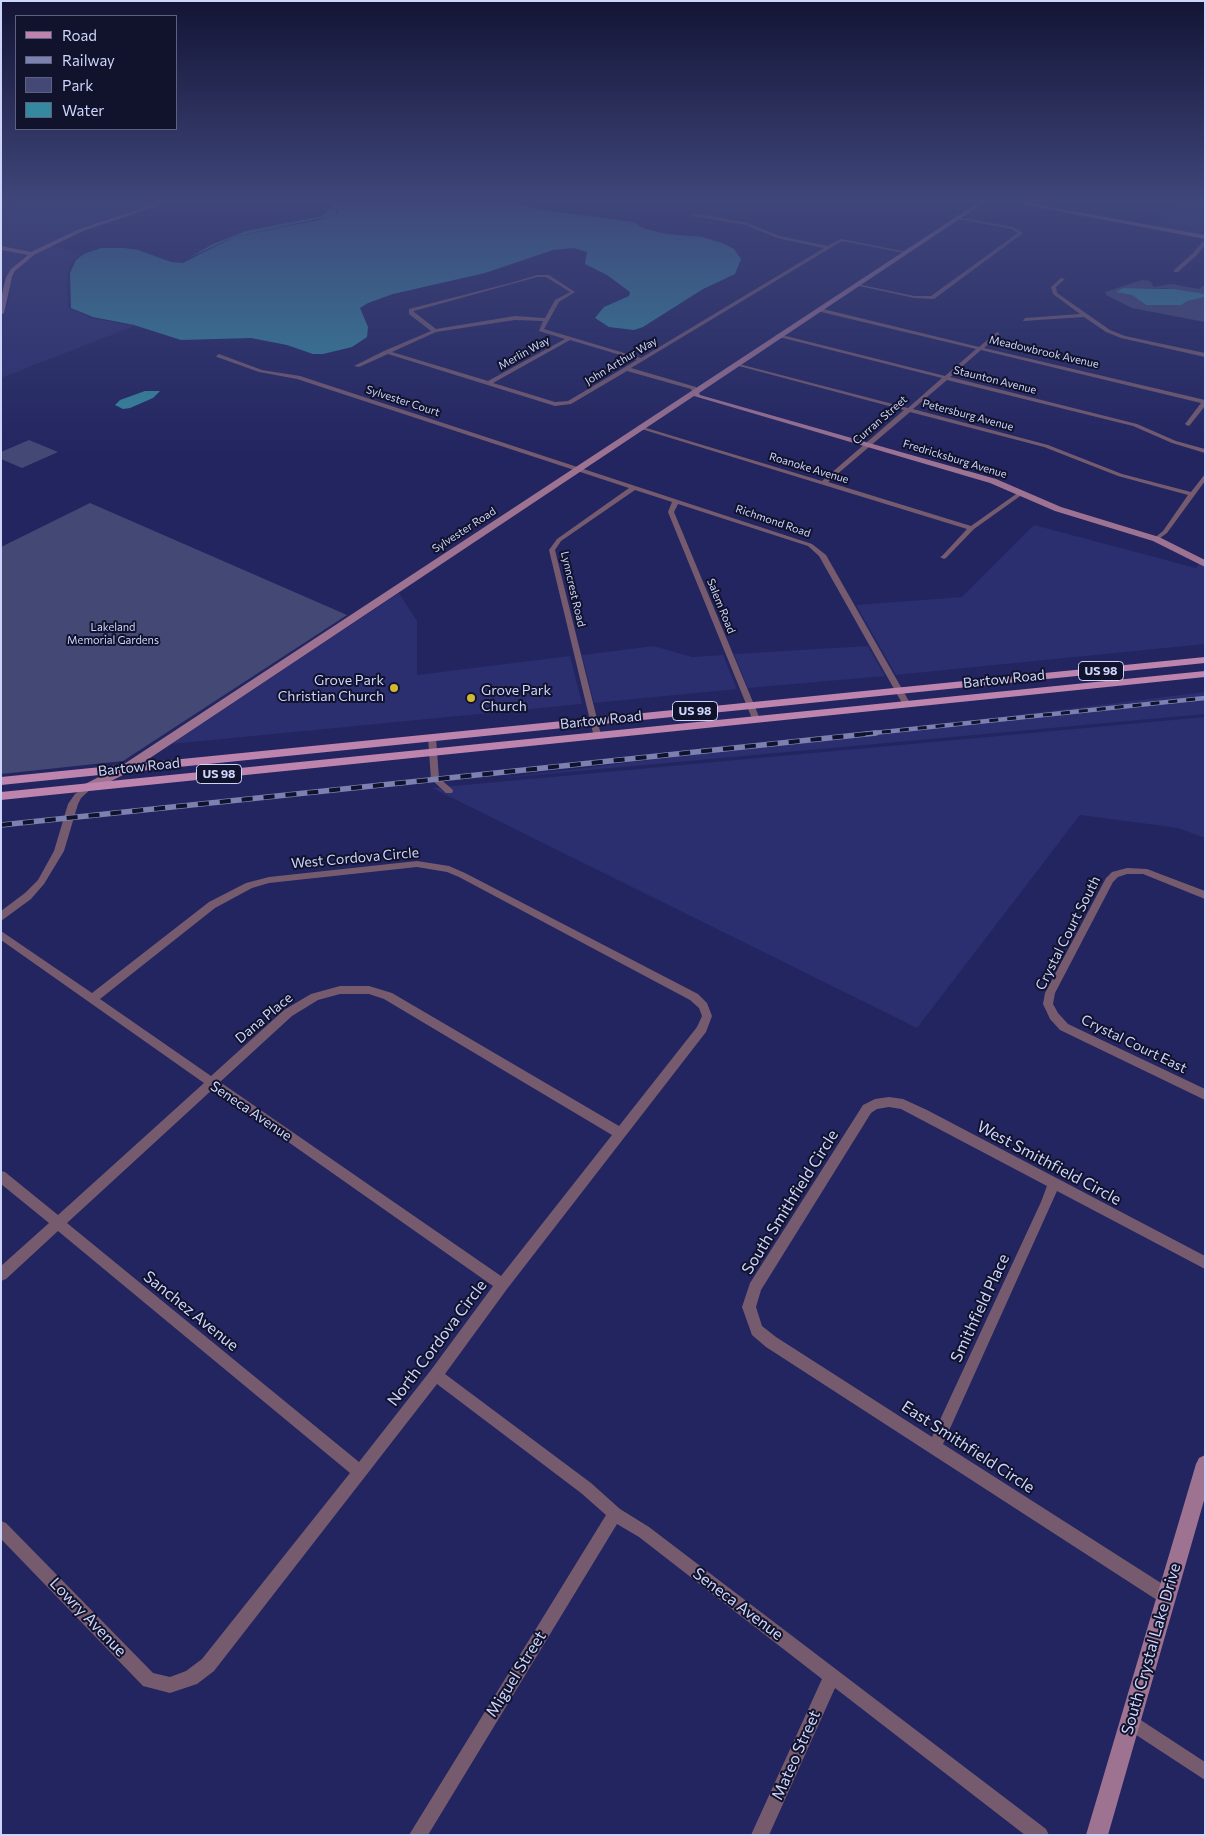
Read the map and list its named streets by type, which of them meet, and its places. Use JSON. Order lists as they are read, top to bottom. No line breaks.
{"streets":{"main road":["US 98","Bartow Road"],"street":["Meadowbrook Avenue","Merlin Way","John Arthur Way","Staunton Avenue","Sylvester Court","Petersburg Avenue","Curran Street","Fredricksburg Avenue","Roanoke Avenue","Richmond Road","Sylvester Road","Lynncrest Road","Salem Road","West Cordova Circle","Crystal Court South","Dana Place","Crystal Court East","Seneca Avenue","West Smithfield Circle","South Smithfield Circle","Smithfield Place","Sanchez Avenue","North Cordova Circle","East Smithfield Circle","Lowry Avenue","South Crystal Lake Drive","Miguel Street","Mateo Street"]},"crossings":[["Meadowbrook Avenue","Curran Street"],["Meadowbrook Avenue","Sylvester Road"],["Merlin Way","John Arthur Way"],["Staunton Avenue","Curran Street"],["Staunton Avenue","Sylvester Road"],["Sylvester Court","Richmond Road"],["Sylvester Court","Sylvester Road"],["Petersburg Avenue","Curran Street"],["Petersburg Avenue","Sylvester Road"],["Curran Street","Fredricksburg Avenue"],["Curran Street","Roanoke Avenue"],["Fredricksburg Avenue","Sylvester Road"],["Roanoke Avenue","Sylvester Road"],["Richmond Road","Sylvester Road"],["Richmond Road","Lynncrest Road"],["Richmond Road","Salem Road"],["Richmond Road","Bartow Road"],["Sylvester Road","Bartow Road"],["Lynncrest Road","Bartow Road"],["Salem Road","Bartow Road"],["West Cordova Circle","Seneca Avenue"],["West Cordova Circle","North Cordova Circle"],["Crystal Court South","Crystal Court East"],["Dana Place","Seneca Avenue"],["Dana Place","Sanchez Avenue"],["Dana Place","North Cordova Circle"],["Seneca Avenue","North Cordova Circle"],["Seneca Avenue","Miguel Street"],["Seneca Avenue","Mateo Street"],["West Smithfield Circle","South Smithfield Circle"],["West Smithfield Circle","Smithfield Place"],["South Smithfield Circle","East Smithfield Circle"],["Smithfield Place","East Smithfield Circle"],["Sanchez Avenue","North Cordova Circle"],["North Cordova Circle","Lowry Avenue"],["East Smithfield Circle","South Crystal Lake Drive"]],"parks":["Lakeland Memorial Gardens"],"places":["Grove Park Christian Church","Grove Park Church"],"legend":["Road","Railway","Park","Water"]}
